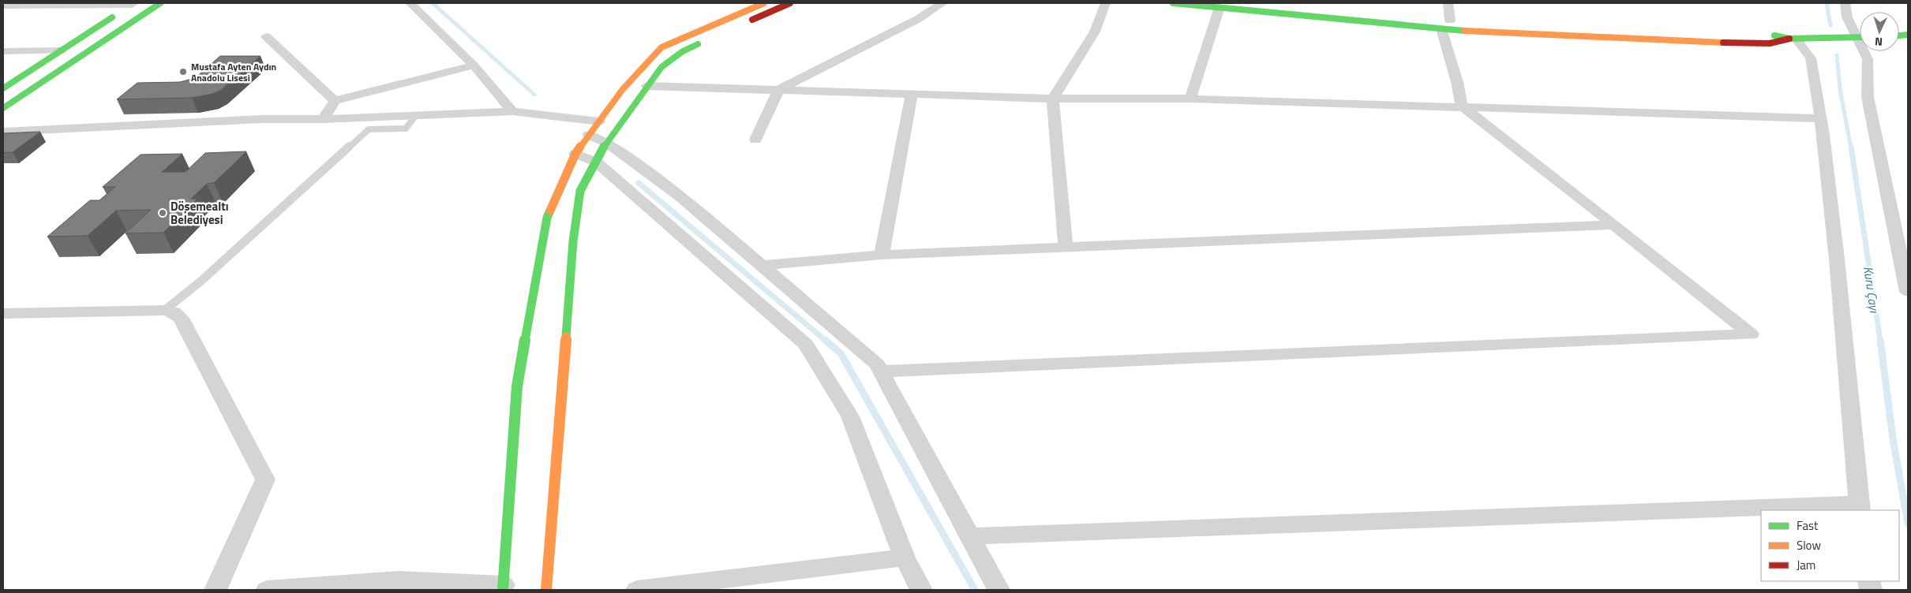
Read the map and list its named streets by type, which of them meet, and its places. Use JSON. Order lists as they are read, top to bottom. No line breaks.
{"water":["Kuru Çayı"],"places":["Mustafa Ayten Aydın Anadolu Lisesi","Döşemealtı Belediyesi"],"legend":["Fast","Slow","Jam"],"north":"bottom"}
